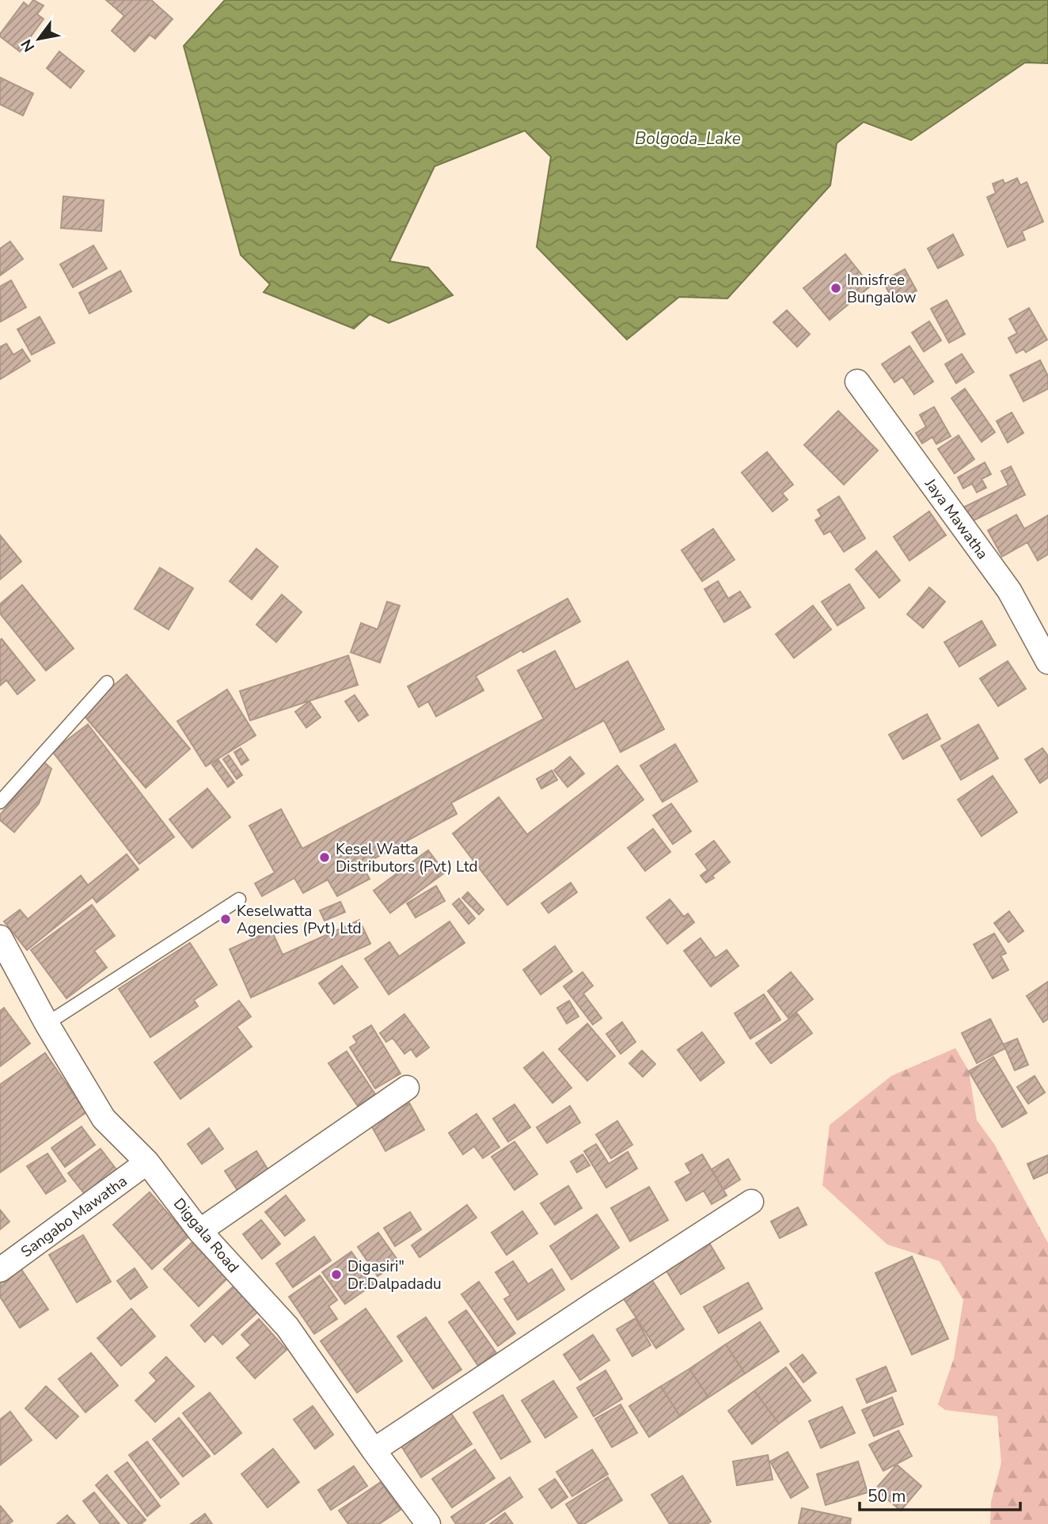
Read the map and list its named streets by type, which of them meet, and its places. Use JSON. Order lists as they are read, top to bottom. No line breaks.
{"streets":{"street":["Jaya Mawatha","Sangabo Mawatha","Diggala Road"]},"crossings":[["Sangabo Mawatha","Diggala Road"]],"water":["Bolgoda_Lake"],"places":["Innisfree Bungalow","Kesel Watta Distributors (Pvt) Ltd","Keselwatta Agencies (Pvt) Ltd","Digasiri\" Dr.Dalpadadu"],"scale_bar":"50 m","north":"bottom left"}
